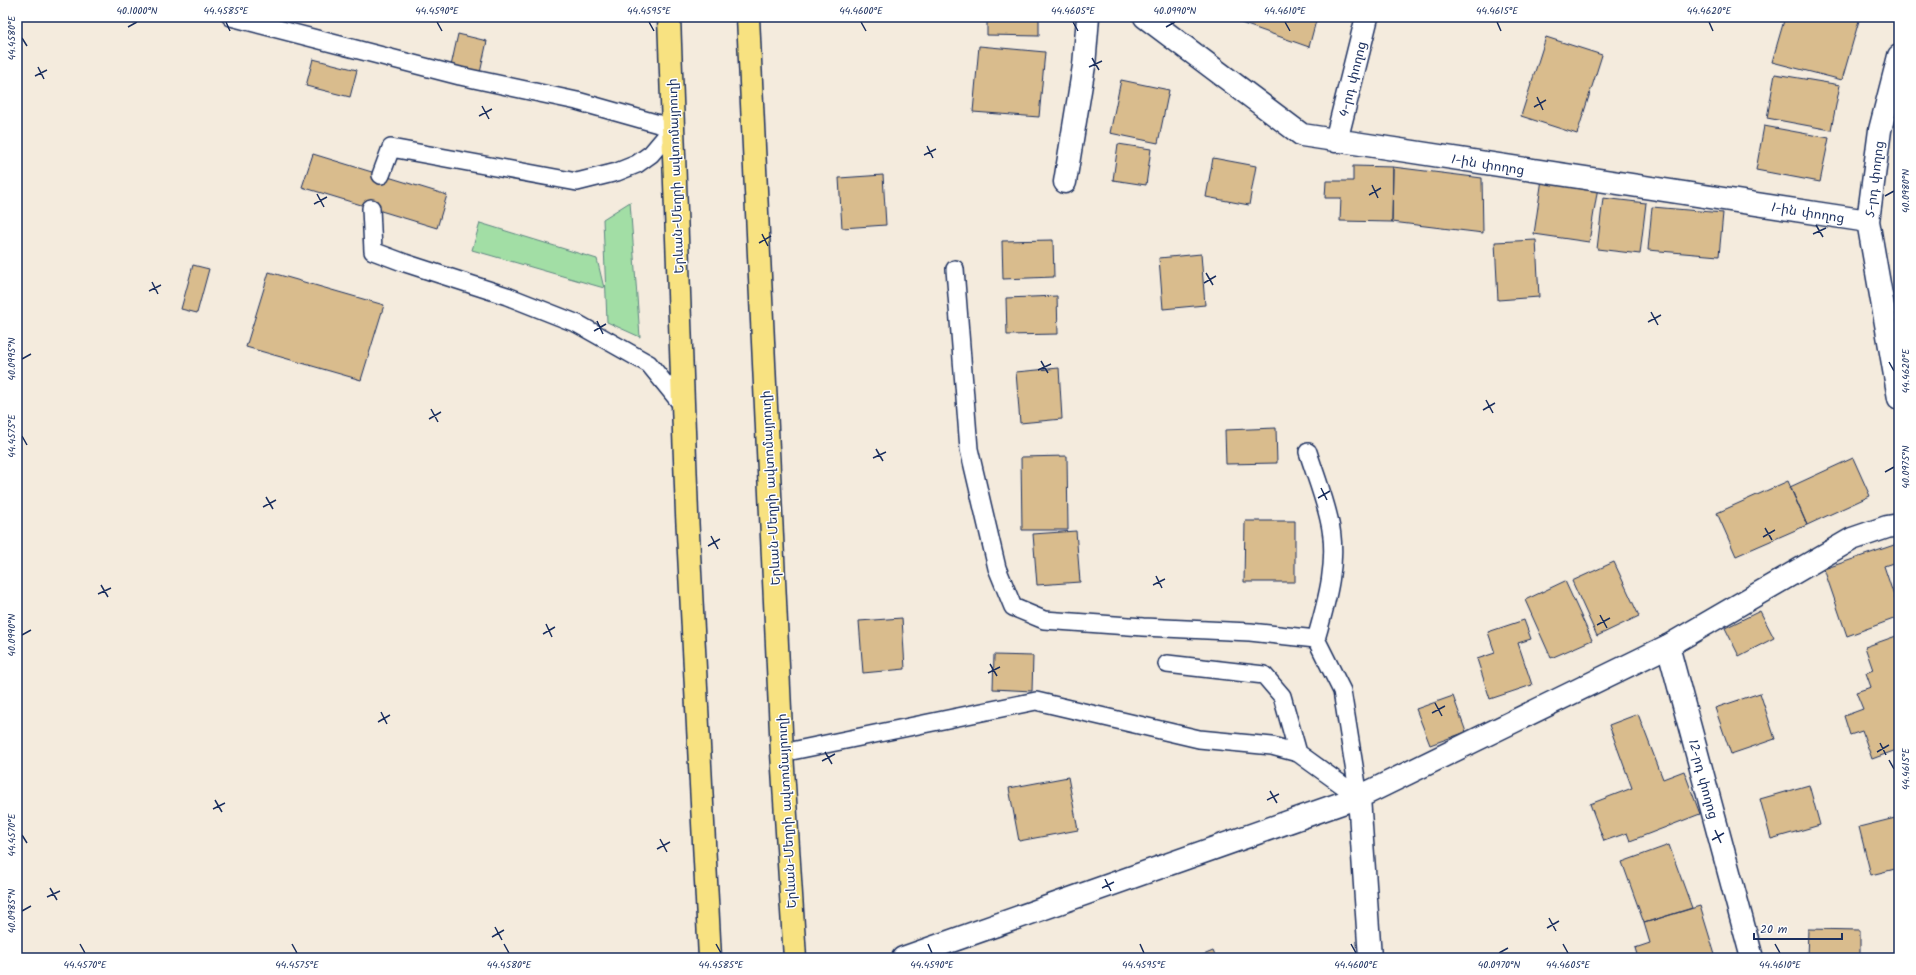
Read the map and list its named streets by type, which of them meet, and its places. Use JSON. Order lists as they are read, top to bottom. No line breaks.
{"streets":{"highway":["Երևան-Մեղրի ավտոմայրուղի"],"street":["4-րդ փողոց","1-ին փողոց","5-րդ փողոց","12-րդ փողոց"]},"crossings":[["4-րդ փողոց","1-ին փողոց"],["1-ին փողոց","5-րդ փողոց"]],"scale_bar":"20 m","coordinates":["40.1000°N","44.4585°E","44.4590°E","44.4595°E","44.4600°E","44.4605°E","40.0990°N","44.4610°E","44.4615°E","44.4620°E","44.4580°E","40.0980°N","40.0995°N","44.4575°E","40.0975°N","44.4570°E","40.0985°N","40.0970°N"]}
